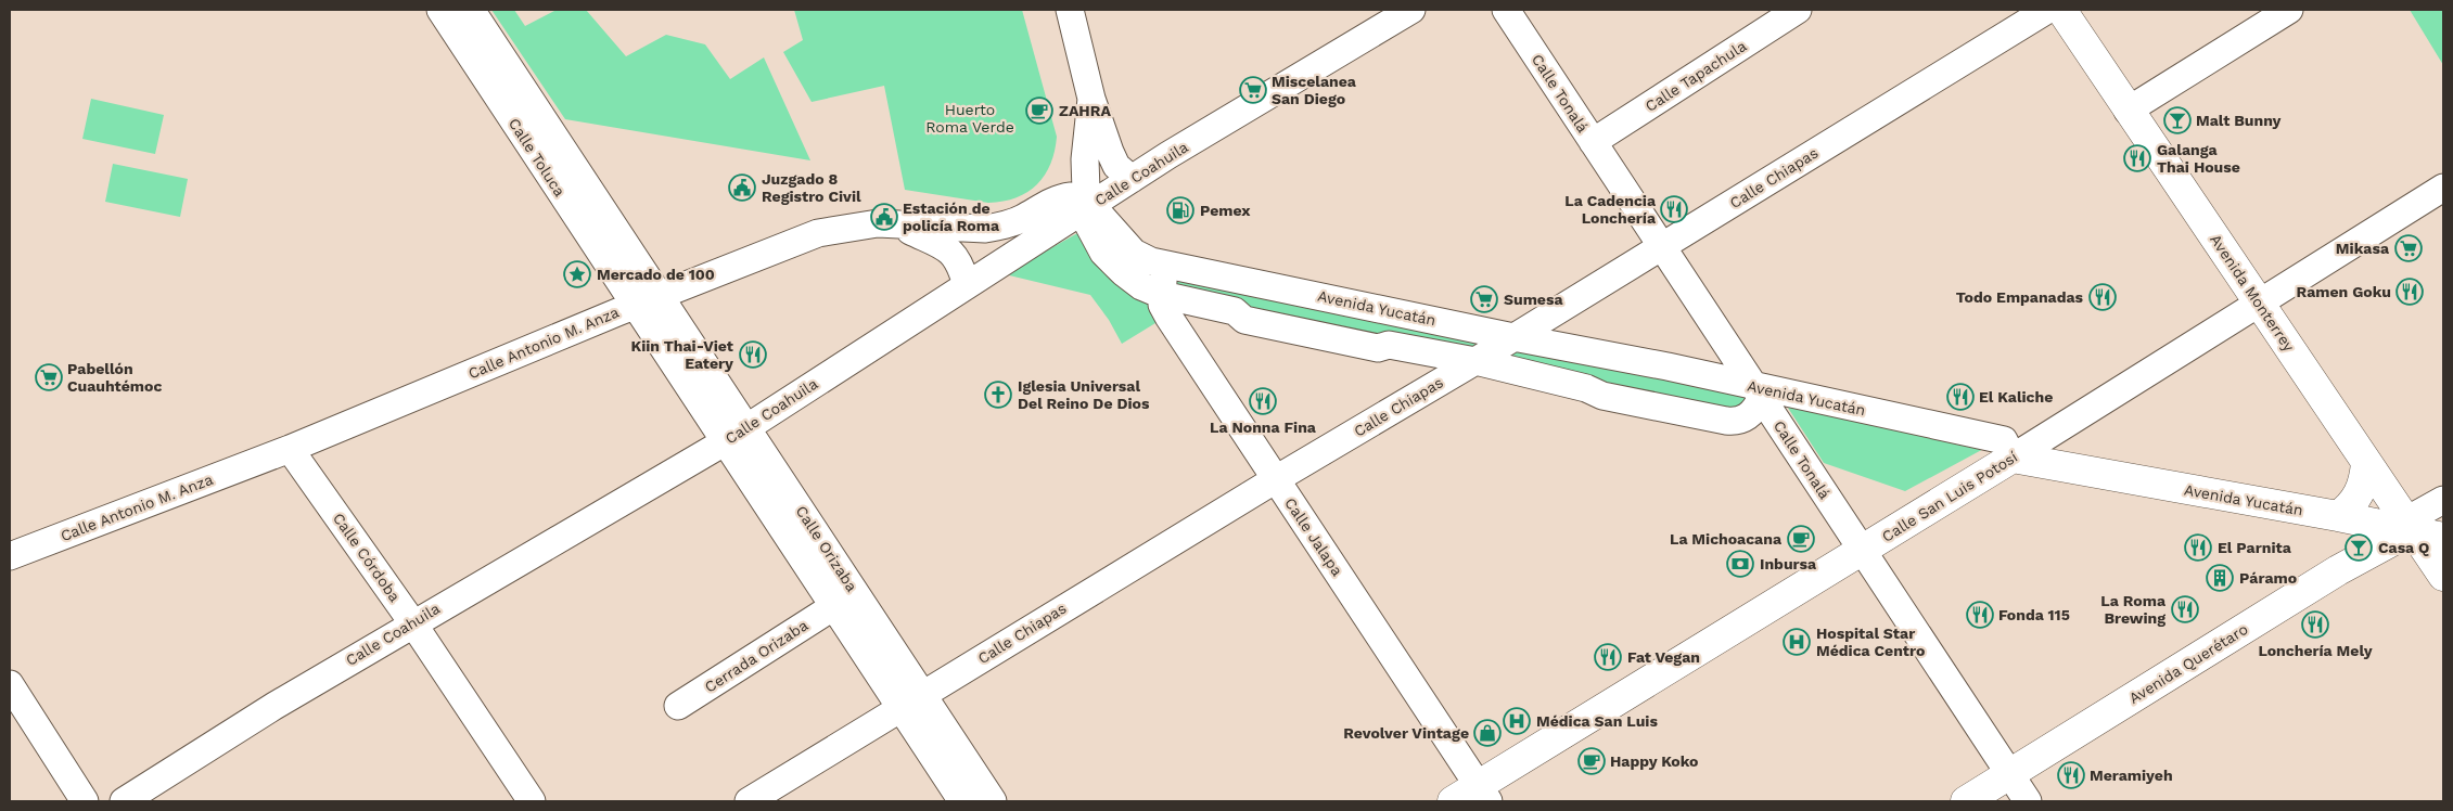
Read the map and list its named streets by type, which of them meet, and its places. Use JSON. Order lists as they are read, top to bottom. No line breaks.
{"streets":{"main road":["Avenida Monterrey","Avenida Yucatán","Calle San Luis Potosí","Avenida Querétaro"],"street":["Calle Tapachula","Calle Tonalá","Calle Toluca","Calle Coahuila","Calle Chiapas","Calle Antonio M. Anza","Calle Jalapa","Calle Orizaba","Calle Córdoba","Cerrada Orizaba"]},"crossings":[["Calle Tapachula","Calle Tonalá"],["Calle Tonalá","Calle Chiapas"],["Calle Tonalá","Avenida Yucatán"],["Calle Tonalá","Calle San Luis Potosí"],["Calle Tonalá","Avenida Querétaro"],["Calle Toluca","Calle Antonio M. Anza"],["Calle Toluca","Calle Orizaba"],["Calle Coahuila","Avenida Yucatán"],["Calle Coahuila","Calle Antonio M. Anza"],["Calle Coahuila","Calle Orizaba"],["Calle Coahuila","Calle Córdoba"],["Calle Chiapas","Avenida Yucatán"],["Calle Chiapas","Calle Jalapa"],["Calle Chiapas","Calle Orizaba"],["Avenida Monterrey","Avenida Yucatán"],["Avenida Monterrey","Calle San Luis Potosí"],["Avenida Monterrey","Avenida Querétaro"],["Avenida Yucatán","Calle Antonio M. Anza"],["Avenida Yucatán","Calle San Luis Potosí"],["Avenida Yucatán","Calle Jalapa"],["Avenida Yucatán","Avenida Querétaro"],["Calle Antonio M. Anza","Calle Orizaba"],["Calle Antonio M. Anza","Calle Córdoba"],["Calle San Luis Potosí","Calle Jalapa"],["Calle Orizaba","Cerrada Orizaba"]],"parks":["Huerto Roma Verde"],"places":{"supermarket":["Miscelanea San Diego","Mikasa","Sumesa","Pabellón Cuauhtémoc"],"cafe":["ZAHRA","La Michoacana","Happy Koko"],"bar":["Malt Bunny","Casa Q"],"restaurant":["Galanga Thai House","La Cadencia Lonchería","Ramen Goku","Todo Empanadas","Kiin Thai-Viet Eatery","El Kaliche","La Nonna Fina","El Parnita","La Roma Brewing","Fonda 115","Lonchería Mely","Fat Vegan","Meramiyeh"],"public building":["Juzgado 8 Registro Civil","Estación de policía Roma"],"fuel station":["Pemex"],"place":["Mercado de 100"],"church":["Iglesia Universal Del Reino De Dios"],"bank":["Inbursa"],"building":["Páramo"],"hospital":["Hospital Star Médica Centro","Médica San Luis"],"shop":["Revolver Vintage"]}}
